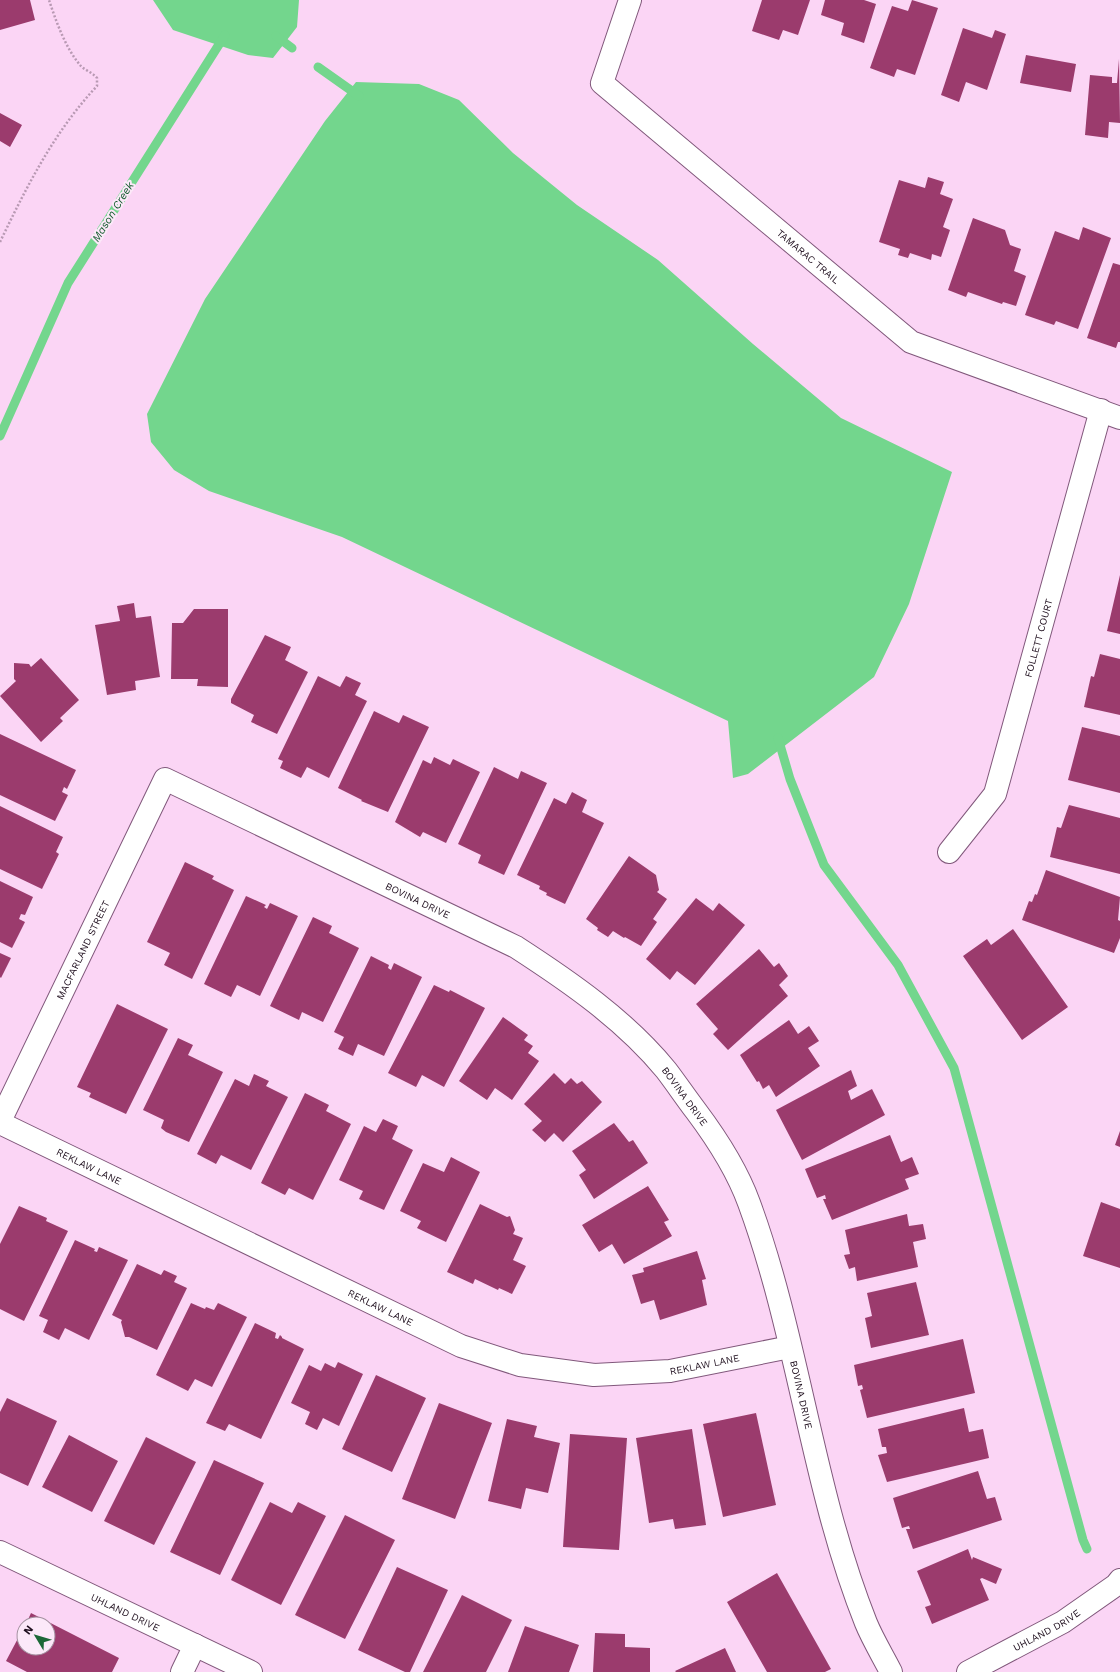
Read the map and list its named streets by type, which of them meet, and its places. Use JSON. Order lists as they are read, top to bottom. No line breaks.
{"streets":{"street":["TAMARAC TRAIL","FOLLETT COURT","BOVINA DRIVE","MACFARLAND STREET","REKLAW LANE","UHLAND DRIVE"]},"crossings":[["TAMARAC TRAIL","FOLLETT COURT"],["BOVINA DRIVE","MACFARLAND STREET"],["BOVINA DRIVE","REKLAW LANE"],["MACFARLAND STREET","REKLAW LANE"]],"water":["Mason Creek"],"north":"top left"}
